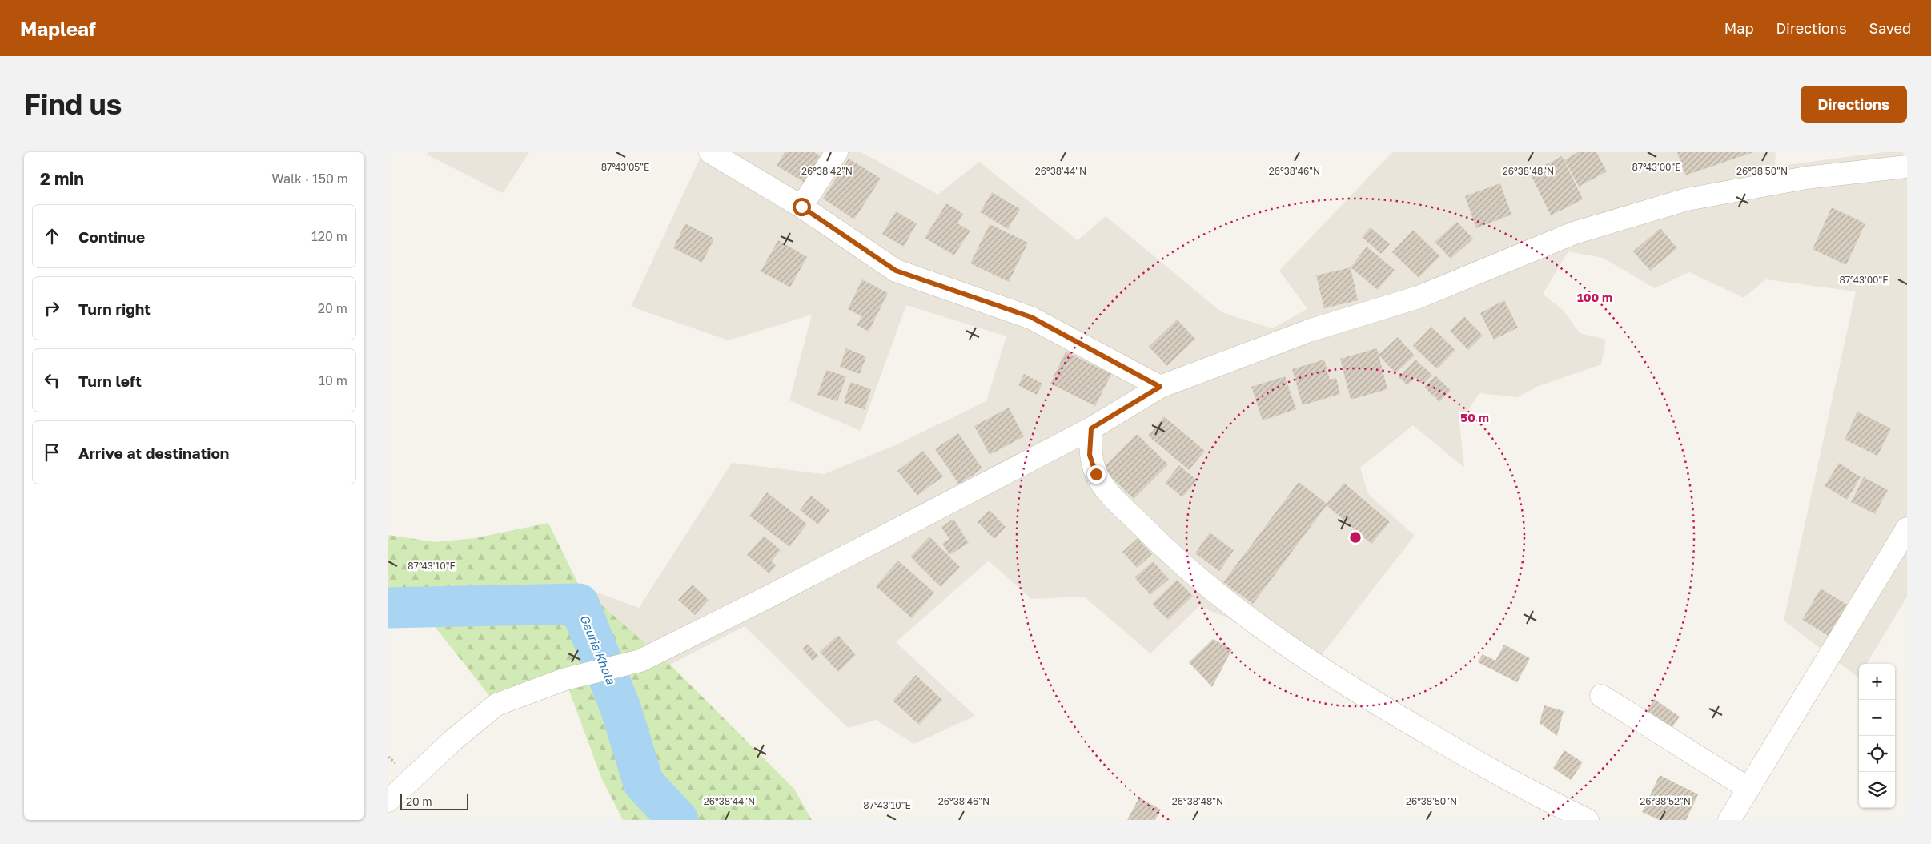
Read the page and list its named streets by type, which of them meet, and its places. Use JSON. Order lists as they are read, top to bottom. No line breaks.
{"water":["Gauria Khola"],"scale_bar":"20 m","page":{"header":"Mapleaf","nav":["Map","Directions","Saved"],"buttons":"Directions","title":"Find us","heading":["2 min","Walk · 150 m"],"list":[["Continue","120 m"],["Turn right","20 m"],["Turn left","10 m"],"Arrive at destination"],"map_buttons":["+","−"],"scale":"20 m"},"coordinates":["87°43'05\"E","87°43'00\"E","26°38'42\"N","26°38'44\"N","26°38'46\"N","26°38'48\"N","26°38'50\"N","87°43'10\"E","26°38'52\"N"],"rings":["100 m","50 m"]}
